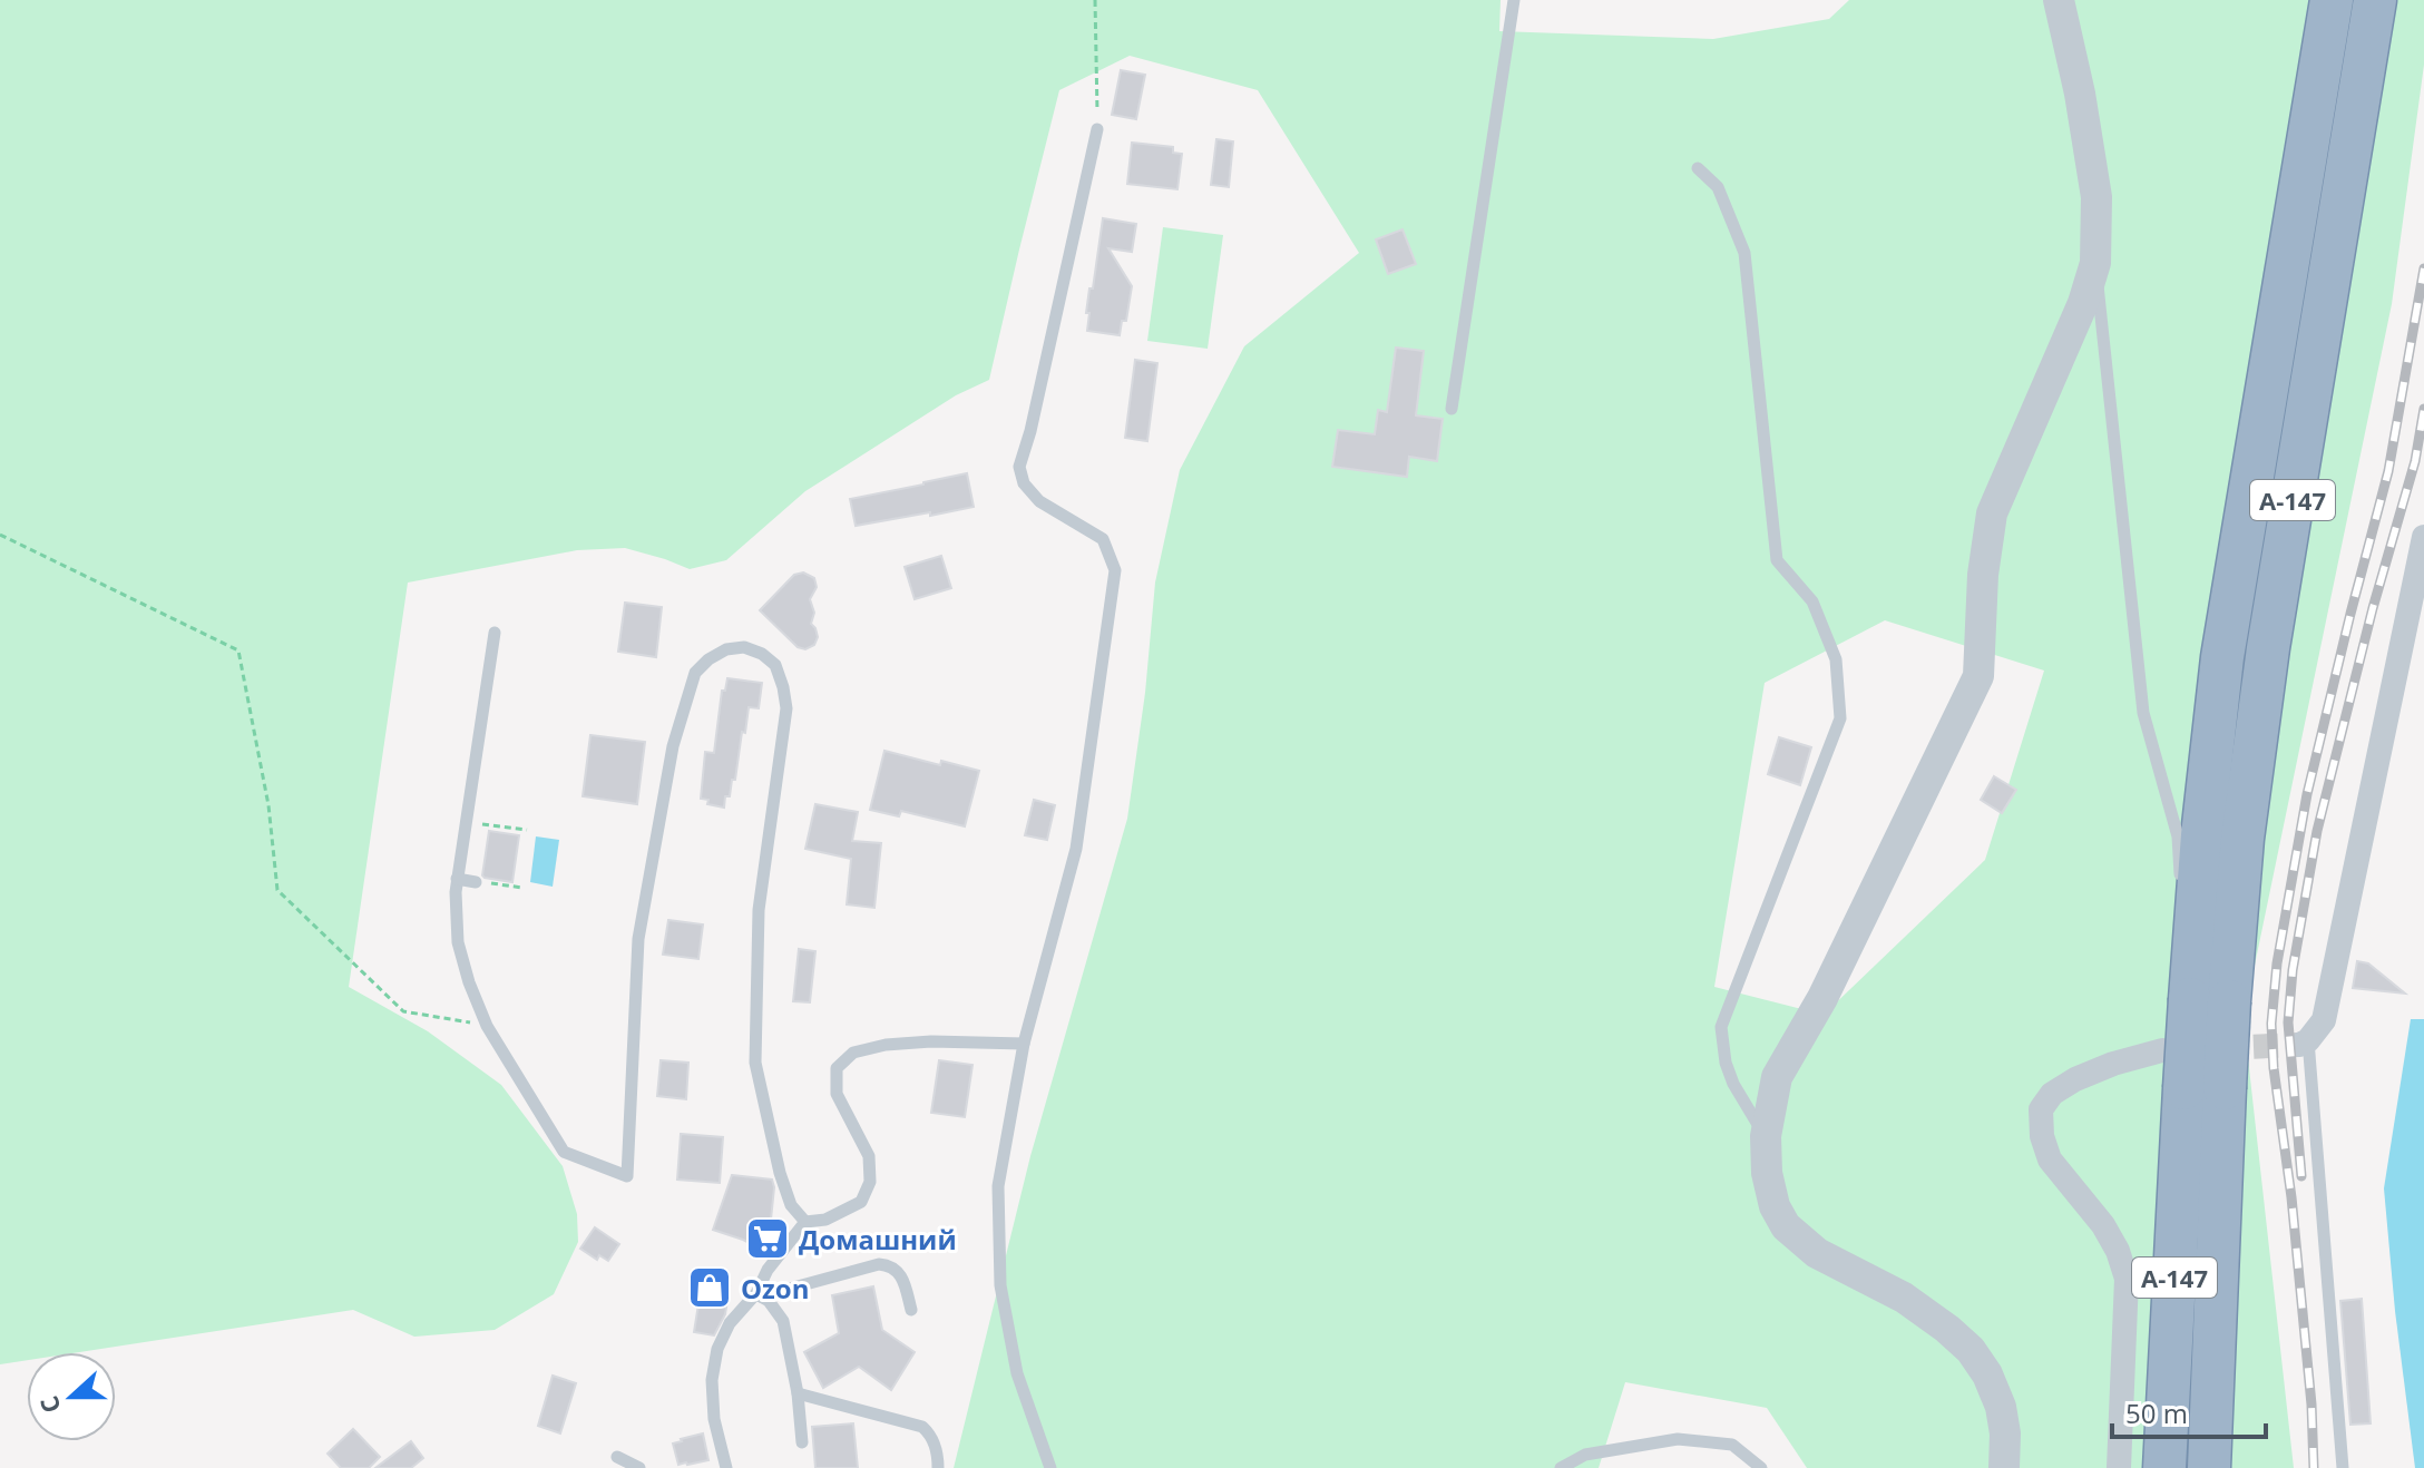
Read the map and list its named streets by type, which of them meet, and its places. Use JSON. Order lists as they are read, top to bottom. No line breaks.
{"streets":{"highway":["А-147"]},"places":{"supermarket":["Домашний"],"shop":["Ozon"]},"scale_bar":"50 m","north":"left"}
